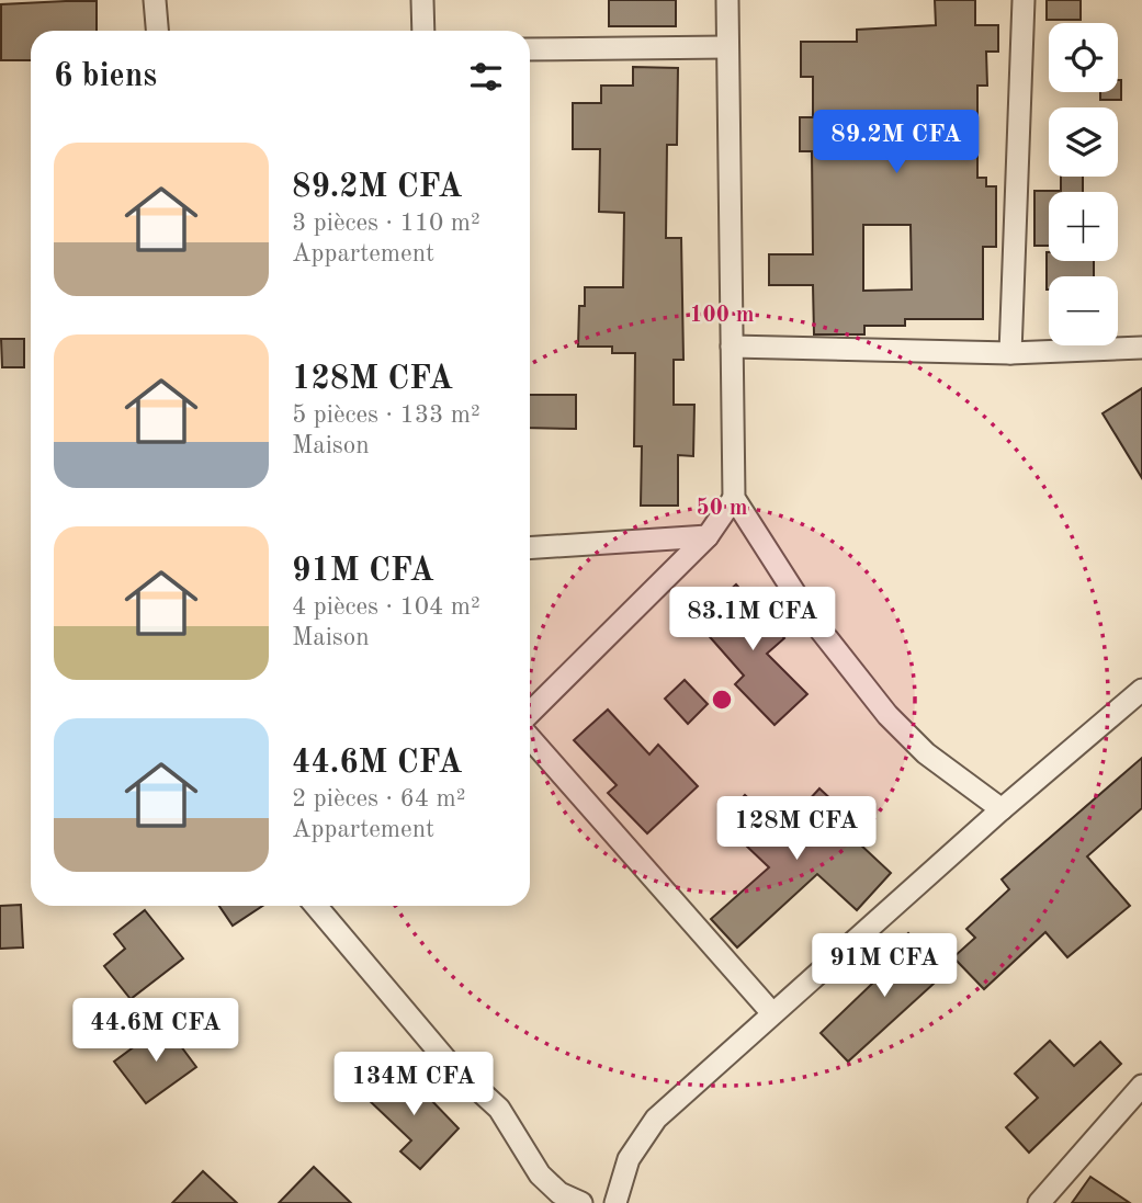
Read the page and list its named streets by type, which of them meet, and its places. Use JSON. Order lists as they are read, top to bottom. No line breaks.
{"page":{"map_buttons":["+","−"],"heading":"6 biens","price":["89.2M CFA","83.1M CFA","128M CFA","91M CFA","44.6M CFA","134M CFA"],"list":[{"name":"89.2M CFA","note":"3 pièces · 110 m² · Appartement"},{"name":"128M CFA","note":"5 pièces · 133 m² · Maison"},{"name":"91M CFA","note":"4 pièces · 104 m² · Maison"},{"name":"44.6M CFA","note":"2 pièces · 64 m² · Appartement"}]},"rings":["100 m","50 m"]}
